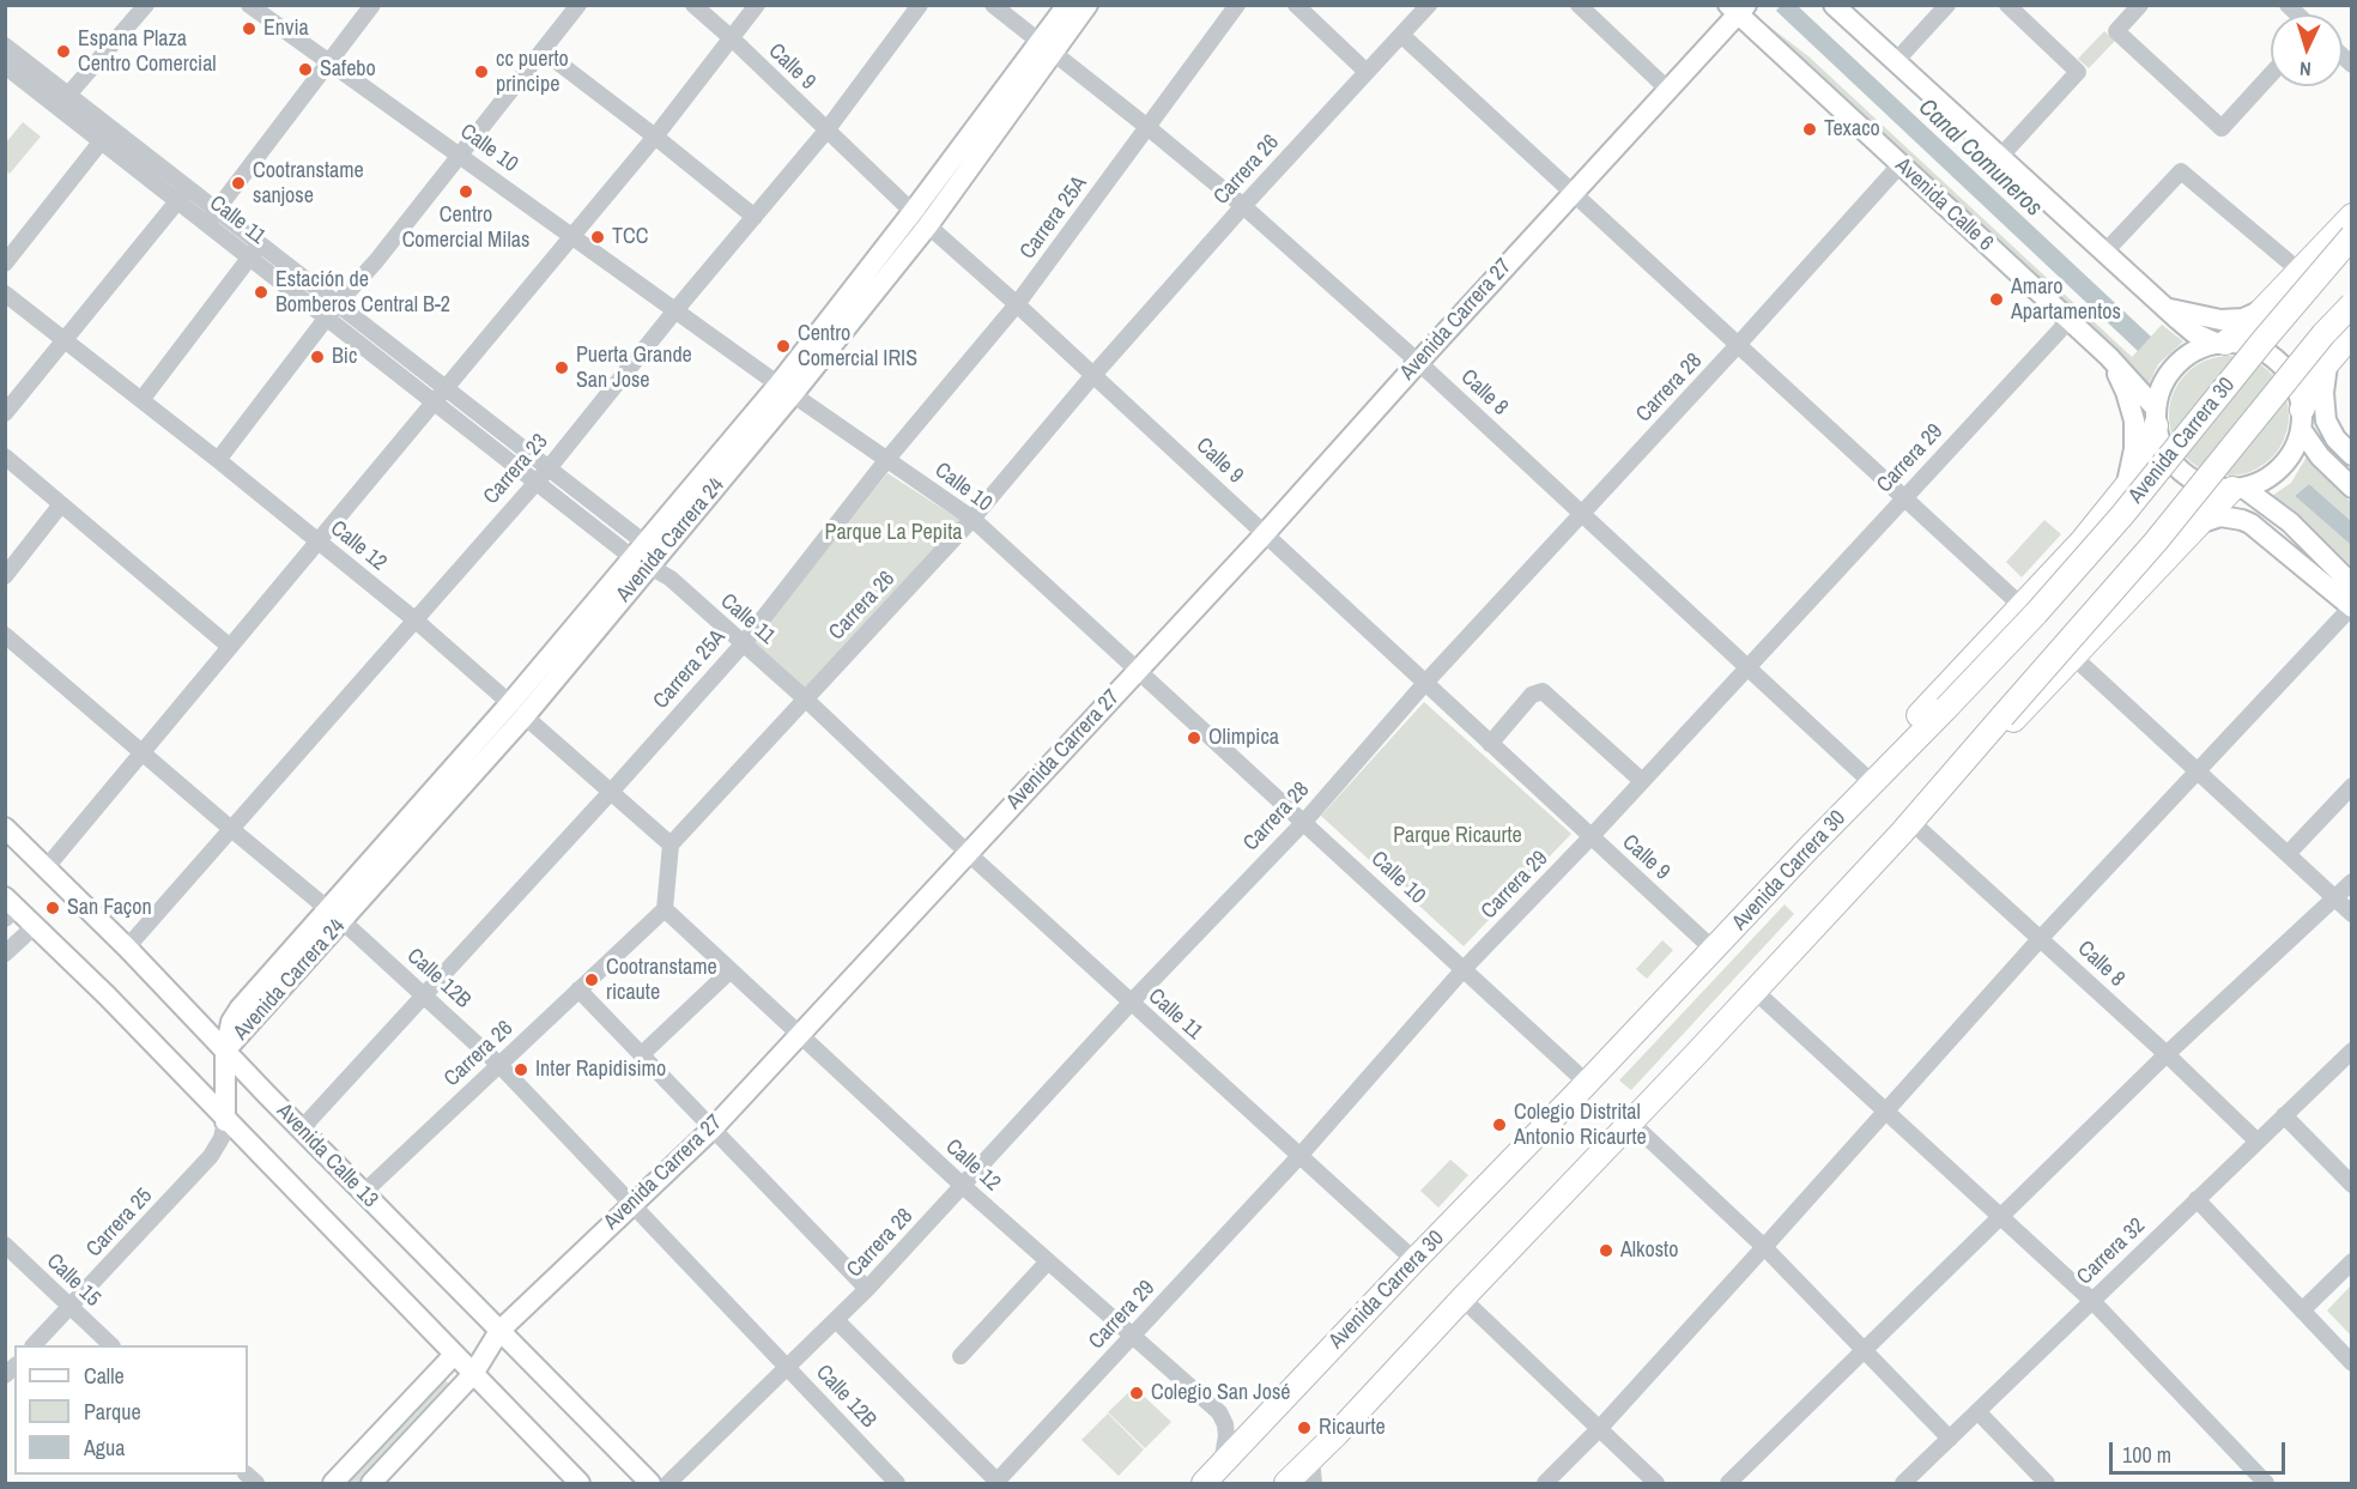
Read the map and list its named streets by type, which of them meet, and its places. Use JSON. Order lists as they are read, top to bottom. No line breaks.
{"streets":{"highway":["Avenida Carrera 30"],"main road":["Avenida Calle 6","Avenida Carrera 27","Avenida Carrera 24","Avenida Calle 13"],"street":["Calle 9","Calle 10","Carrera 26","Carrera 25A","Calle 11","Carrera 28","Calle 8","Carrera 29","Carrera 23","Calle 12","Calle 12B","Carrera 25","Carrera 32","Calle 15"]},"crossings":[["Calle 9","Carrera 26"],["Calle 9","Carrera 25A"],["Calle 9","Avenida Carrera 27"],["Calle 9","Carrera 28"],["Calle 9","Avenida Carrera 30"],["Calle 9","Carrera 29"],["Calle 9","Carrera 23"],["Calle 9","Avenida Carrera 24"],["Calle 10","Carrera 26"],["Calle 10","Carrera 25A"],["Calle 10","Avenida Carrera 27"],["Calle 10","Carrera 28"],["Calle 10","Avenida Carrera 30"],["Calle 10","Carrera 29"],["Calle 10","Carrera 23"],["Calle 10","Avenida Carrera 24"],["Carrera 26","Calle 11"],["Carrera 26","Calle 8"],["Carrera 26","Calle 12"],["Carrera 26","Calle 12B"],["Carrera 26","Avenida Calle 13"],["Avenida Calle 6","Avenida Carrera 27"],["Avenida Calle 6","Carrera 28"],["Avenida Calle 6","Carrera 29"],["Carrera 25A","Calle 11"],["Carrera 25A","Calle 8"],["Carrera 25A","Calle 12"],["Carrera 25A","Calle 12B"],["Carrera 25A","Avenida Calle 13"],["Calle 11","Avenida Carrera 27"],["Calle 11","Carrera 28"],["Calle 11","Avenida Carrera 30"],["Calle 11","Carrera 29"],["Calle 11","Carrera 23"],["Calle 11","Avenida Carrera 24"],["Avenida Carrera 27","Calle 8"],["Avenida Carrera 27","Calle 12"],["Avenida Carrera 27","Calle 12B"],["Avenida Carrera 27","Avenida Calle 13"],["Carrera 28","Calle 8"],["Carrera 28","Calle 12"],["Carrera 28","Calle 12B"],["Calle 8","Avenida Carrera 30"],["Calle 8","Carrera 29"],["Calle 8","Avenida Carrera 24"],["Calle 8","Carrera 32"],["Avenida Carrera 30","Calle 12"],["Carrera 29","Calle 12"],["Carrera 23","Calle 12"],["Carrera 23","Calle 12B"],["Carrera 23","Avenida Calle 13"],["Avenida Carrera 24","Calle 12"],["Avenida Carrera 24","Calle 12B"],["Avenida Carrera 24","Avenida Calle 13"],["Avenida Carrera 24","Carrera 25"],["Carrera 25","Calle 15"]],"water":["Canal Comuneros"],"parks":["Parque La Pepita","Parque Ricaurte"],"places":["Envia","Espana Plaza Centro Comercial","Safebo","cc puerto principe","Texaco","Cootranstame sanjose","Centro Comercial Milas","TCC","Estación de Bomberos Central B-2","Amaro Apartamentos","Centro Comercial IRIS","Bic","Puerta Grande San Jose","Olimpica","San Façon","Cootranstame ricaute","Inter Rapidisimo","Colegio Distrital Antonio Ricaurte","Alkosto","Colegio San José","Ricaurte"],"legend":["Calle","Parque","Agua"],"scale_bar":"100 m","north":"bottom"}
